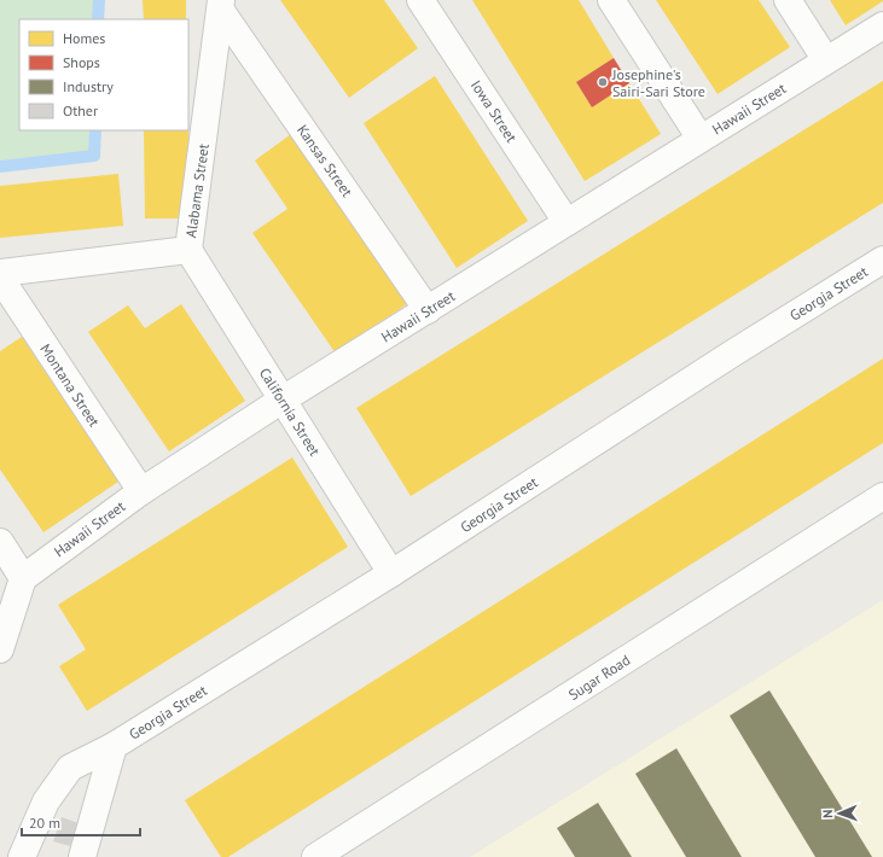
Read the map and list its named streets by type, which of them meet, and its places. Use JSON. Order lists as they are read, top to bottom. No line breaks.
{"streets":{"street":["Hawaii Street","Iowa Street","Kansas Street","Alabama Street","Georgia Street","Montana Street","California Street","Sugar Road"]},"crossings":[["Hawaii Street","Iowa Street"],["Hawaii Street","Kansas Street"],["Hawaii Street","Montana Street"],["Hawaii Street","California Street"],["Kansas Street","Alabama Street"],["Alabama Street","California Street"],["Georgia Street","California Street"]],"places":["Josephine's Sairi-Sari Store"],"legend":["Homes","Shops","Industry","Other"],"scale_bar":"20 m","north":"left"}
